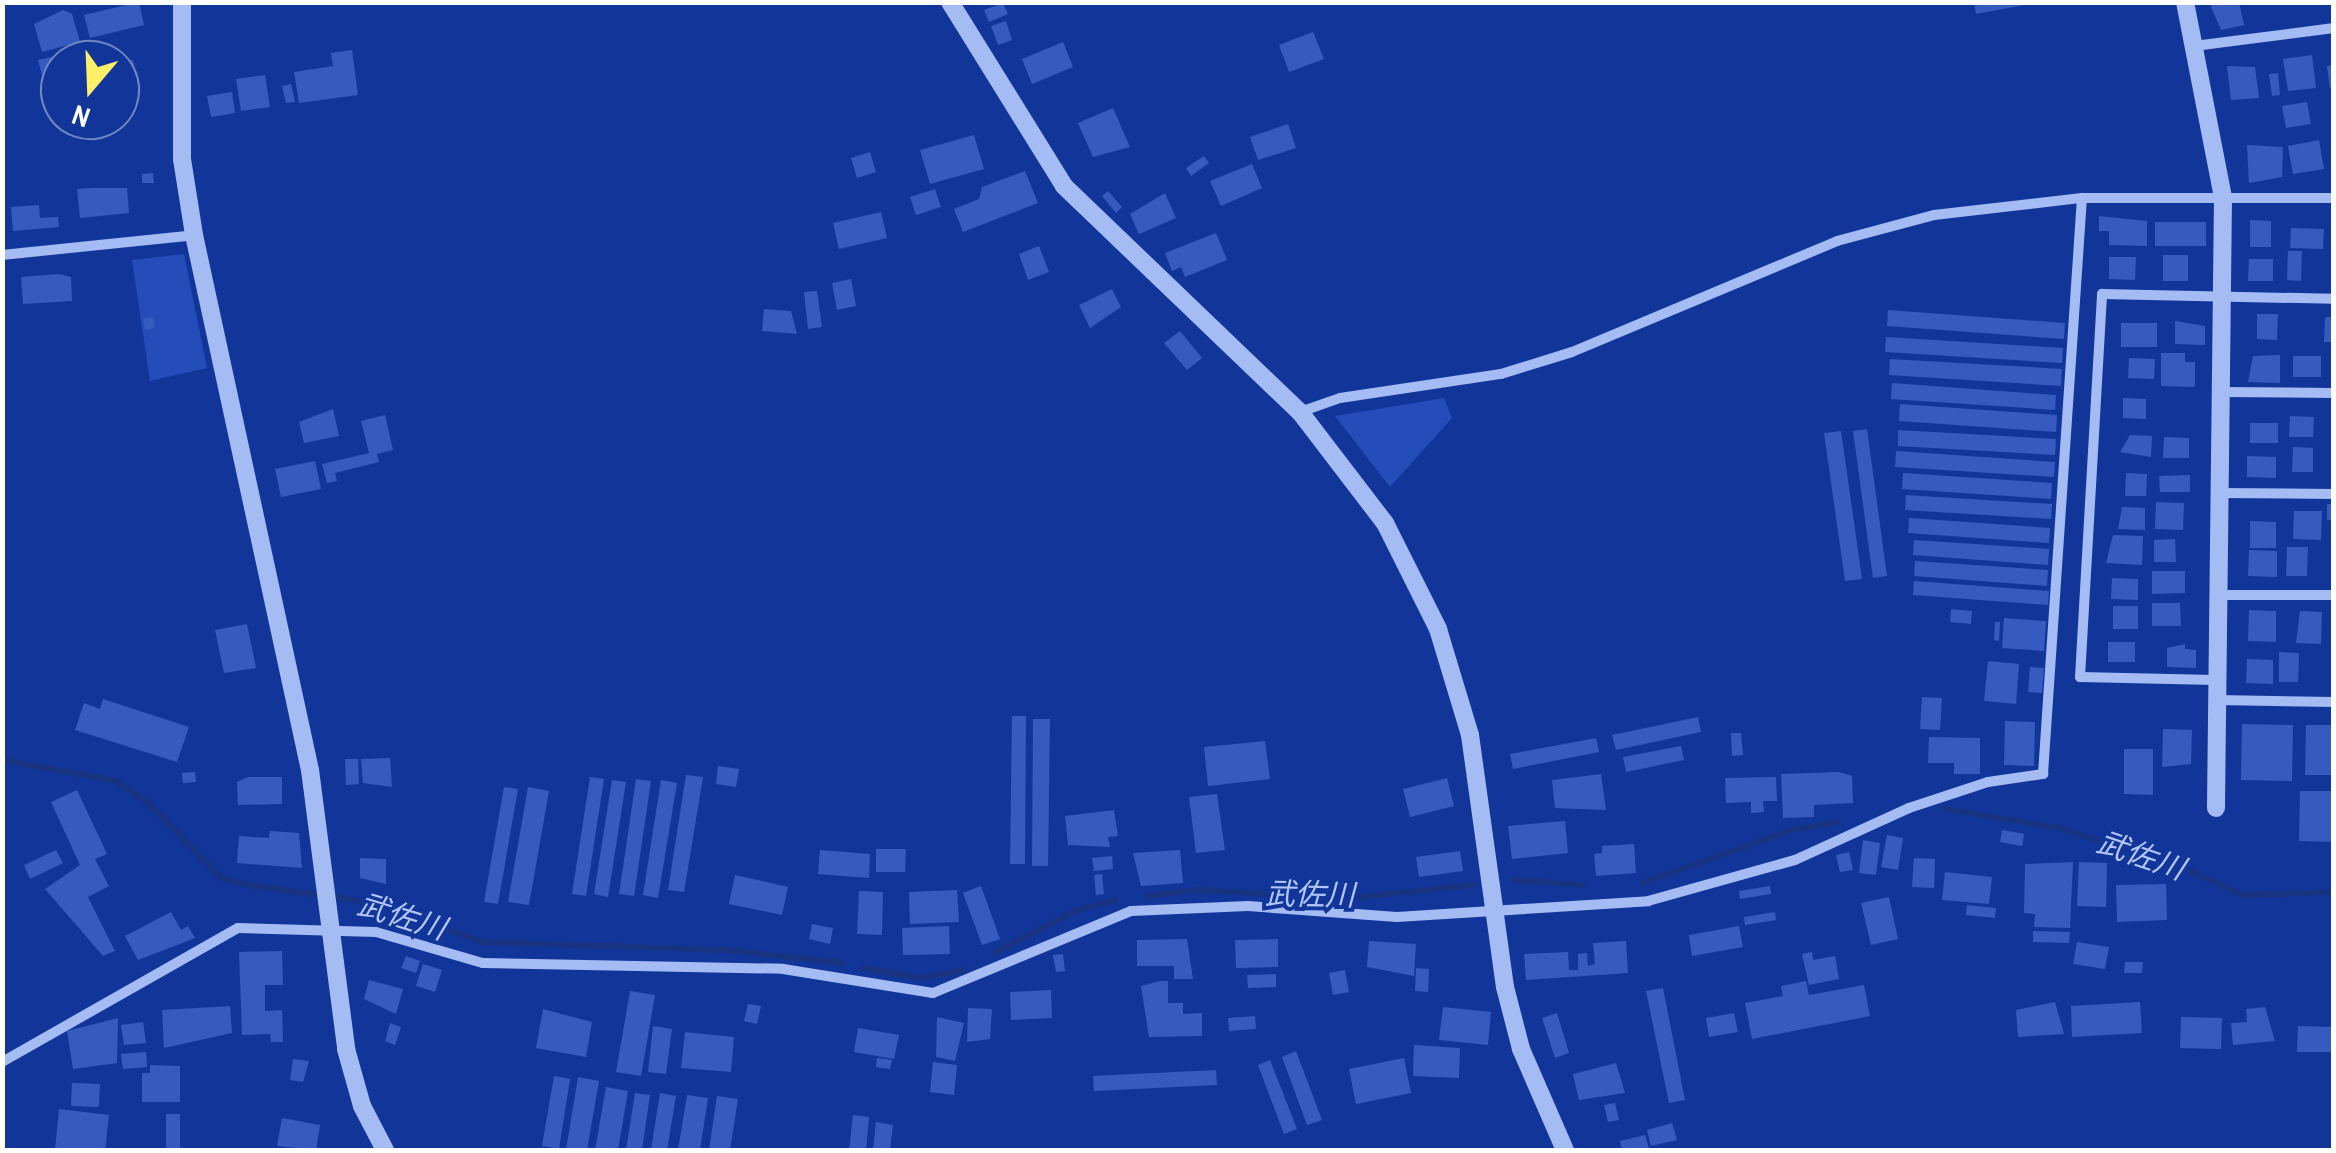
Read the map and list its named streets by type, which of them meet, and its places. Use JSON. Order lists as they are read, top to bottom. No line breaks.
{"water":["武佐川"],"north":"bottom"}
